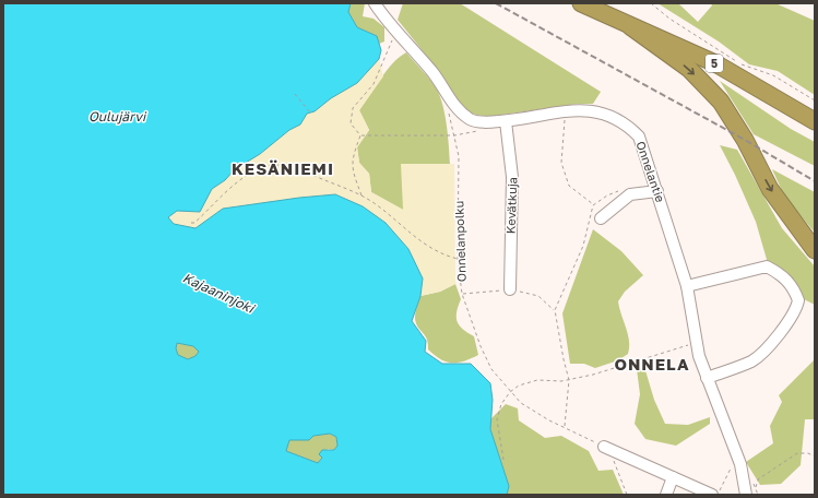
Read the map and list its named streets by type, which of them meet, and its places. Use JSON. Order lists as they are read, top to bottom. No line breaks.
{"streets":{"highway":["5"],"street":["Onnelantie","Kevätkuja"],"path":["Onnelanpolku"]},"crossings":[["Onnelantie","Kevätkuja"]],"districts":["KESÄNIEMI","ONNELA"],"water":["Oulujärvi","Kajaaninjoki"]}
